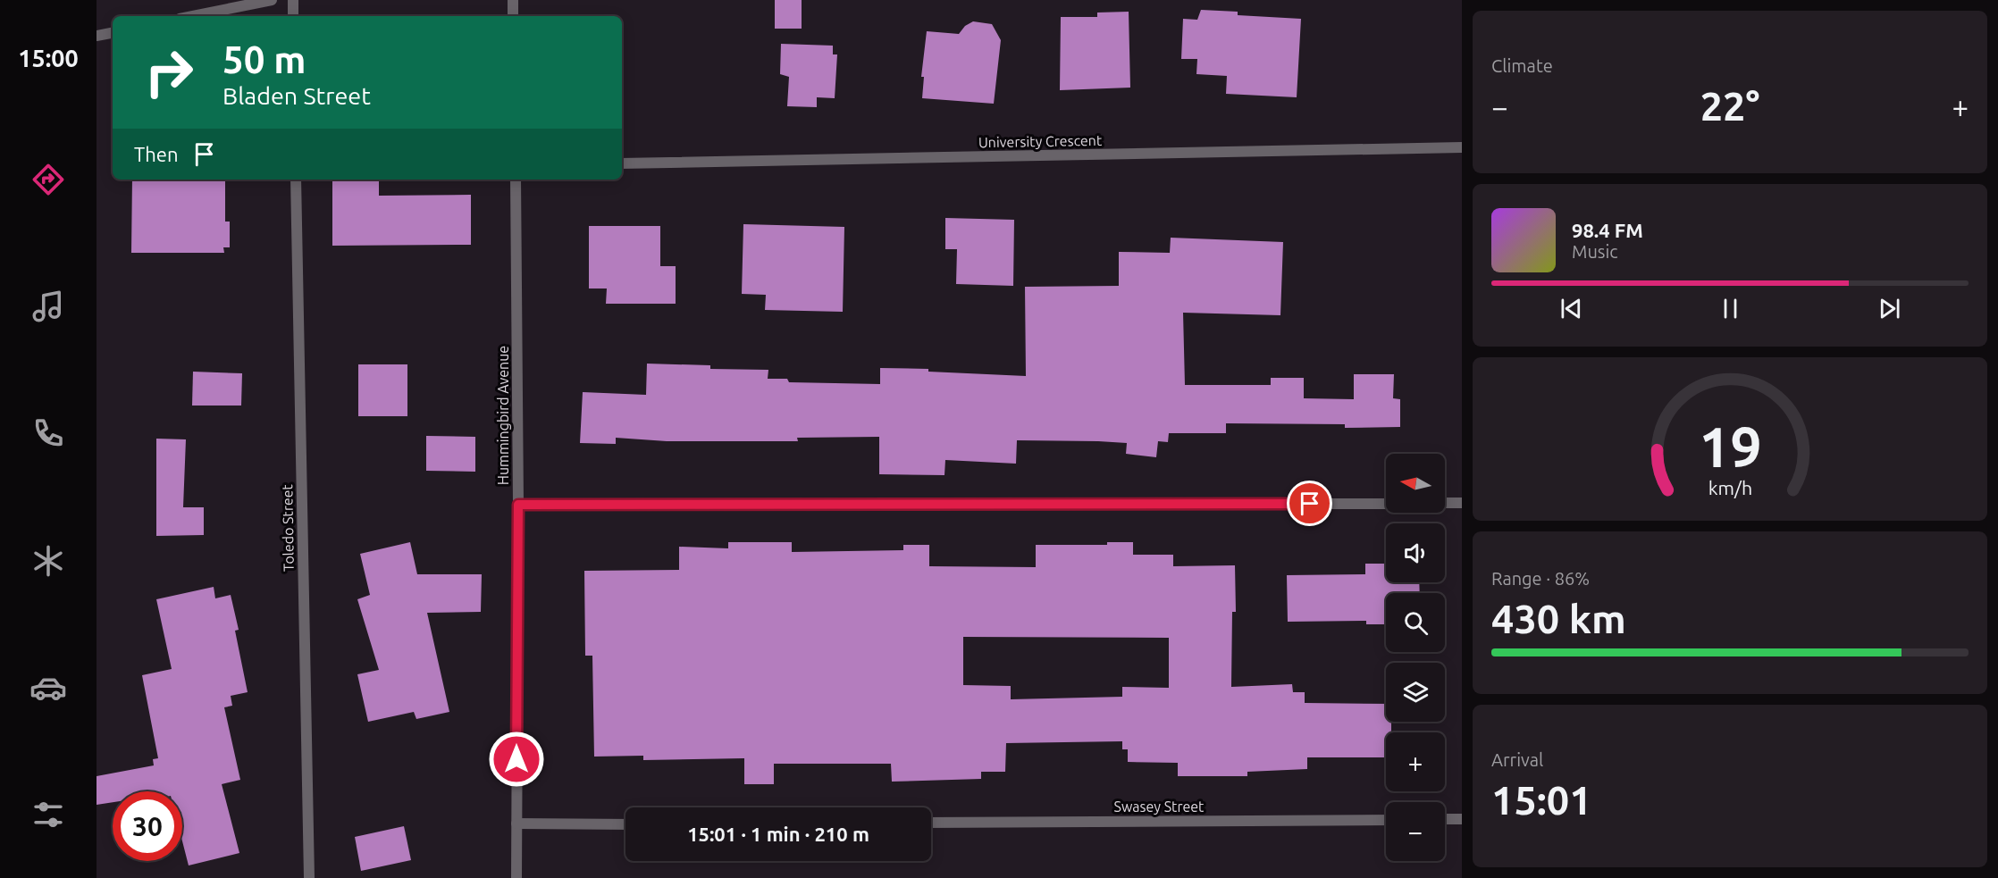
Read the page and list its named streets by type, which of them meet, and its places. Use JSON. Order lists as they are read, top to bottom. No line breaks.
{"streets":{"street":["University Crescent","Hummingbird Avenue","Toledo Street","Swasey Street"]},"north":"left","page":{"tabs":"15:00","tile":["Climate",["Range · 86%","430 km"],["Arrival","15:01"]],"turn":["50 m","Bladen Street"],"heat":["−","22°","+"],"then":"Then","song":["98.4 FM","Music"],"map_buttons":["+","−"],"limit":"30","trip":"15:01 · 1 min · 210 m","gauge":["19","km/h"]}}
